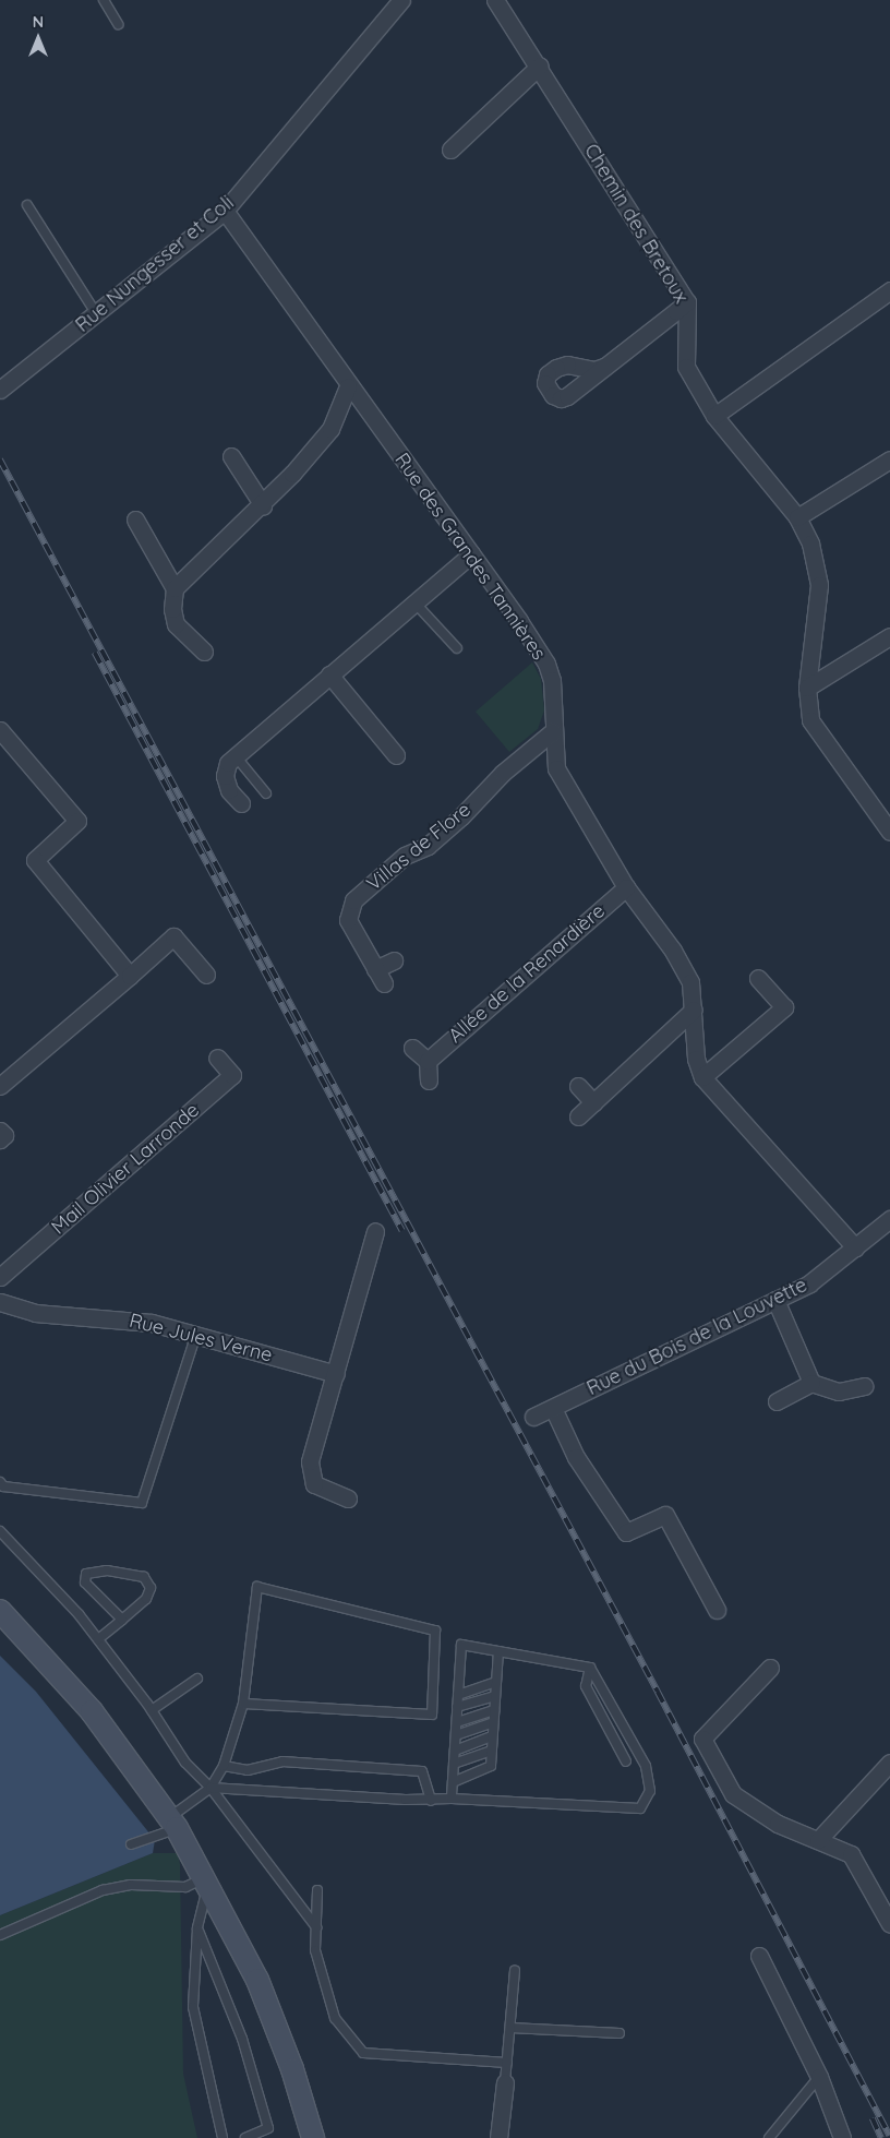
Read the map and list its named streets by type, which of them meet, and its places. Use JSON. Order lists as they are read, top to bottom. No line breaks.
{"streets":{"street":["Chemin des Bretoux","Rue Nungesser et Coli","Rue des Grandes Tannières","Villas de Flore","Allée de la Renardière","Mail Olivier Larronde","Rue du Bois de la Louvette","Rue Jules Verne"]},"crossings":[["Rue Nungesser et Coli","Rue des Grandes Tannières"],["Rue des Grandes Tannières","Villas de Flore"],["Rue des Grandes Tannières","Allée de la Renardière"],["Rue des Grandes Tannières","Rue du Bois de la Louvette"]],"north":"top"}
